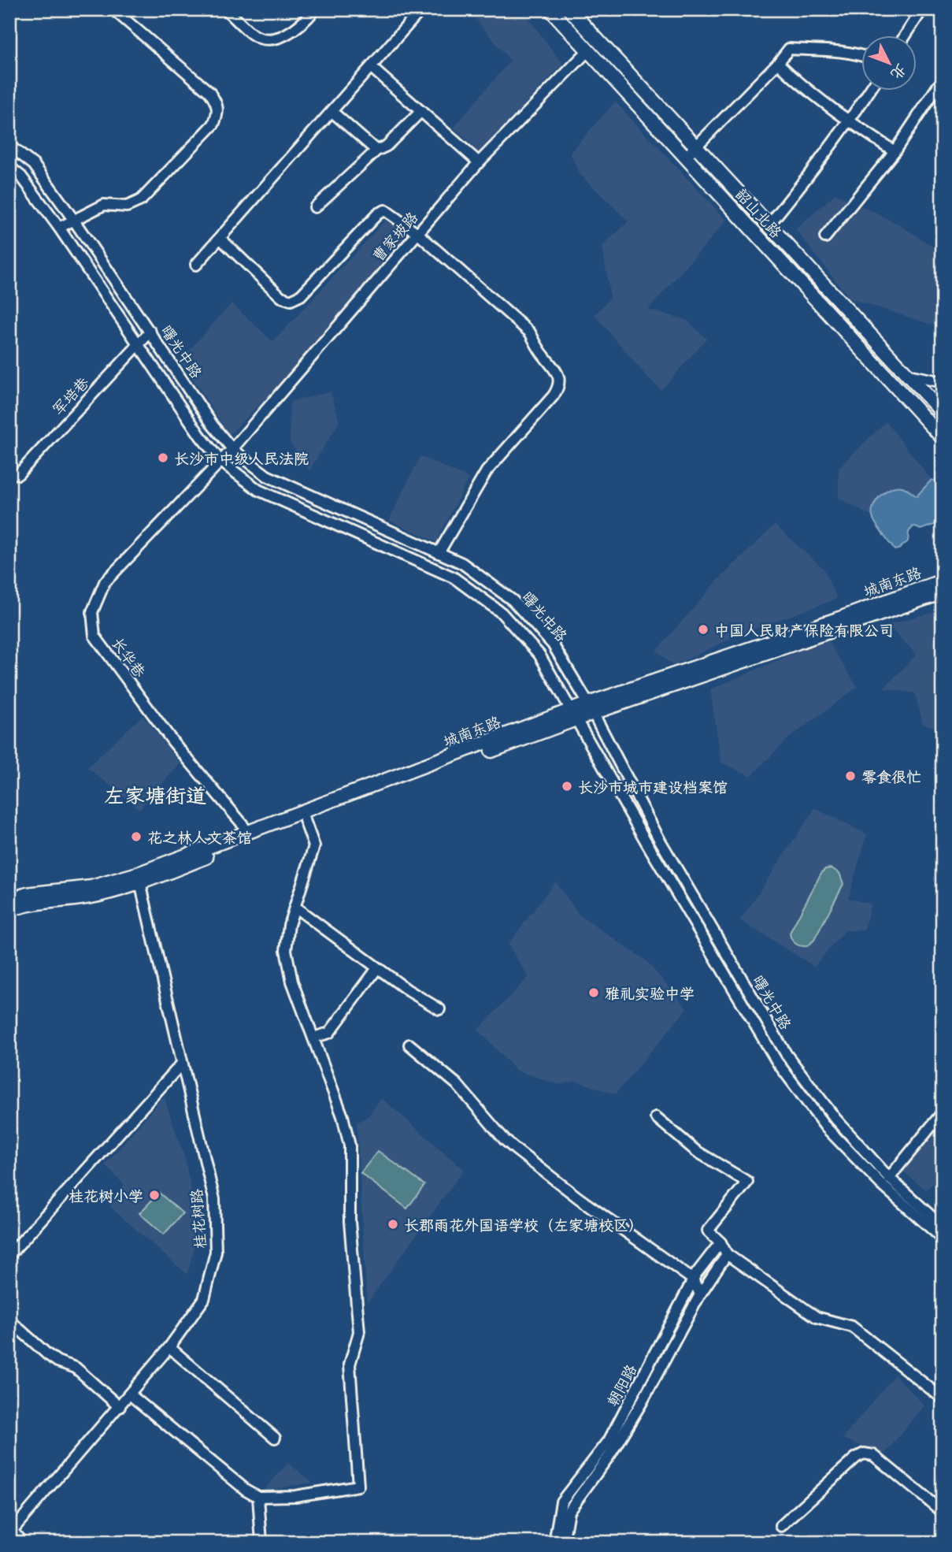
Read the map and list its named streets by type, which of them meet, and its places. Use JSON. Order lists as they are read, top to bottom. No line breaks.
{"streets":{"main road":["韶山北路","城南东路"],"street":["曹家坡路","曙光中路","军培巷","长华巷","桂花树路","朝阳路"]},"crossings":[["韶山北路","曹家坡路"],["曹家坡路","曙光中路"],["曹家坡路","长华巷"],["曙光中路","军培巷"],["曙光中路","城南东路"],["曙光中路","长华巷"],["城南东路","长华巷"],["城南东路","桂花树路"]],"districts":["左家塘街道"],"places":["长沙市中级人民法院","中国人民财产保险有限公司","零食很忙","长沙市城市建设档案馆","花之林人文茶馆","雅礼实验中学","桂花树小学","长郡雨花外国语学校（左家塘校区）"],"north":"bottom right"}
